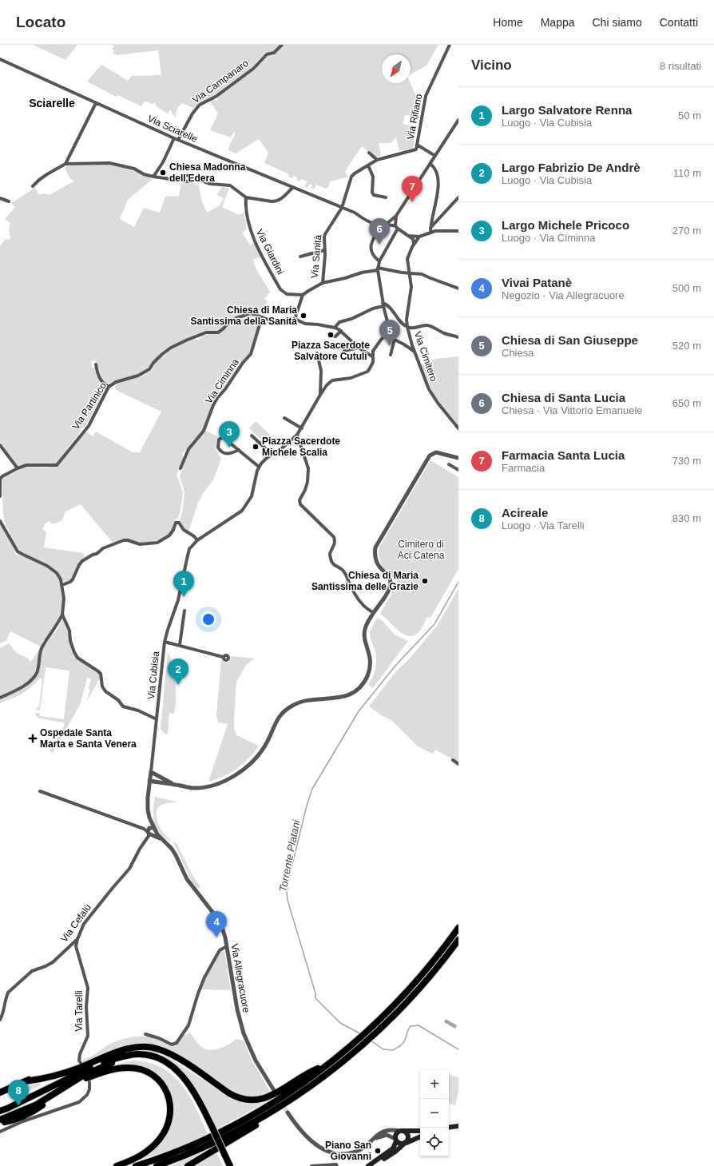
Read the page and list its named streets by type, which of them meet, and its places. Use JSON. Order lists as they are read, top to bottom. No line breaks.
{"streets":{"street":["Via Campanaro","Via Rifiano","Via Sciarelle","Via Giardini","Via Sanità","Via Cimitero","Via Ciminna","Via Partinico","Via Cubisia","Via Cefalù","Via Allegracuore","Via Tarelli"]},"crossings":[["Via Campanaro","Via Sciarelle"],["Via Rifiano","Via Sciarelle"],["Via Rifiano","Via Sanità"],["Via Sciarelle","Via Sanità"],["Via Giardini","Via Sanità"],["Via Ciminna","Via Partinico"],["Via Cubisia","Via Cefalù"],["Via Cubisia","Via Allegracuore"],["Via Cefalù","Via Allegracuore"],["Via Cefalù","Via Tarelli"]],"districts":["Sciarelle"],"water":["Torrente Platani"],"parks":["Cimitero di Aci Catena"],"places":{"other":["Chiesa Madonna dell'Edera","Chiesa di Maria Santissima della Sanità","Piazza Sacerdote Salvatore Cutuli","Piazza Sacerdote Michele Scalia","Chiesa di Maria Santissima delle Grazie","Piano San Giovanni"],"health":["Ospedale Santa Marta e Santa Venera"]},"north":"bottom left","page":{"header":"Locato","nav":["Home","Mappa","Chi siamo","Contatti"],"heading":["Vicino","8 risultati"],"list":[{"mark":"1","name":"Largo Salvatore Renna","note":"Luogo · Via Cubisia","value":"50 m"},{"mark":"2","name":"Largo Fabrizio De Andrè","note":"Luogo · Via Cubisia","value":"110 m"},{"mark":"3","name":"Largo Michele Pricoco","note":"Luogo · Via Ciminna","value":"270 m"},{"mark":"4","name":"Vivai Patanè","note":"Negozio · Via Allegracuore","value":"500 m"},{"mark":"5","name":"Chiesa di San Giuseppe","note":"Chiesa","value":"520 m"},{"mark":"6","name":"Chiesa di Santa Lucia","note":"Chiesa · Via Vittorio Emanuele","value":"650 m"},{"mark":"7","name":"Farmacia Santa Lucia","note":"Farmacia","value":"730 m"},{"mark":"8","name":"Acireale","note":"Luogo · Via Tarelli","value":"830 m"}],"pins":["7","6","5","3","1","2","4","8"],"map_buttons":["+","−"]}}
